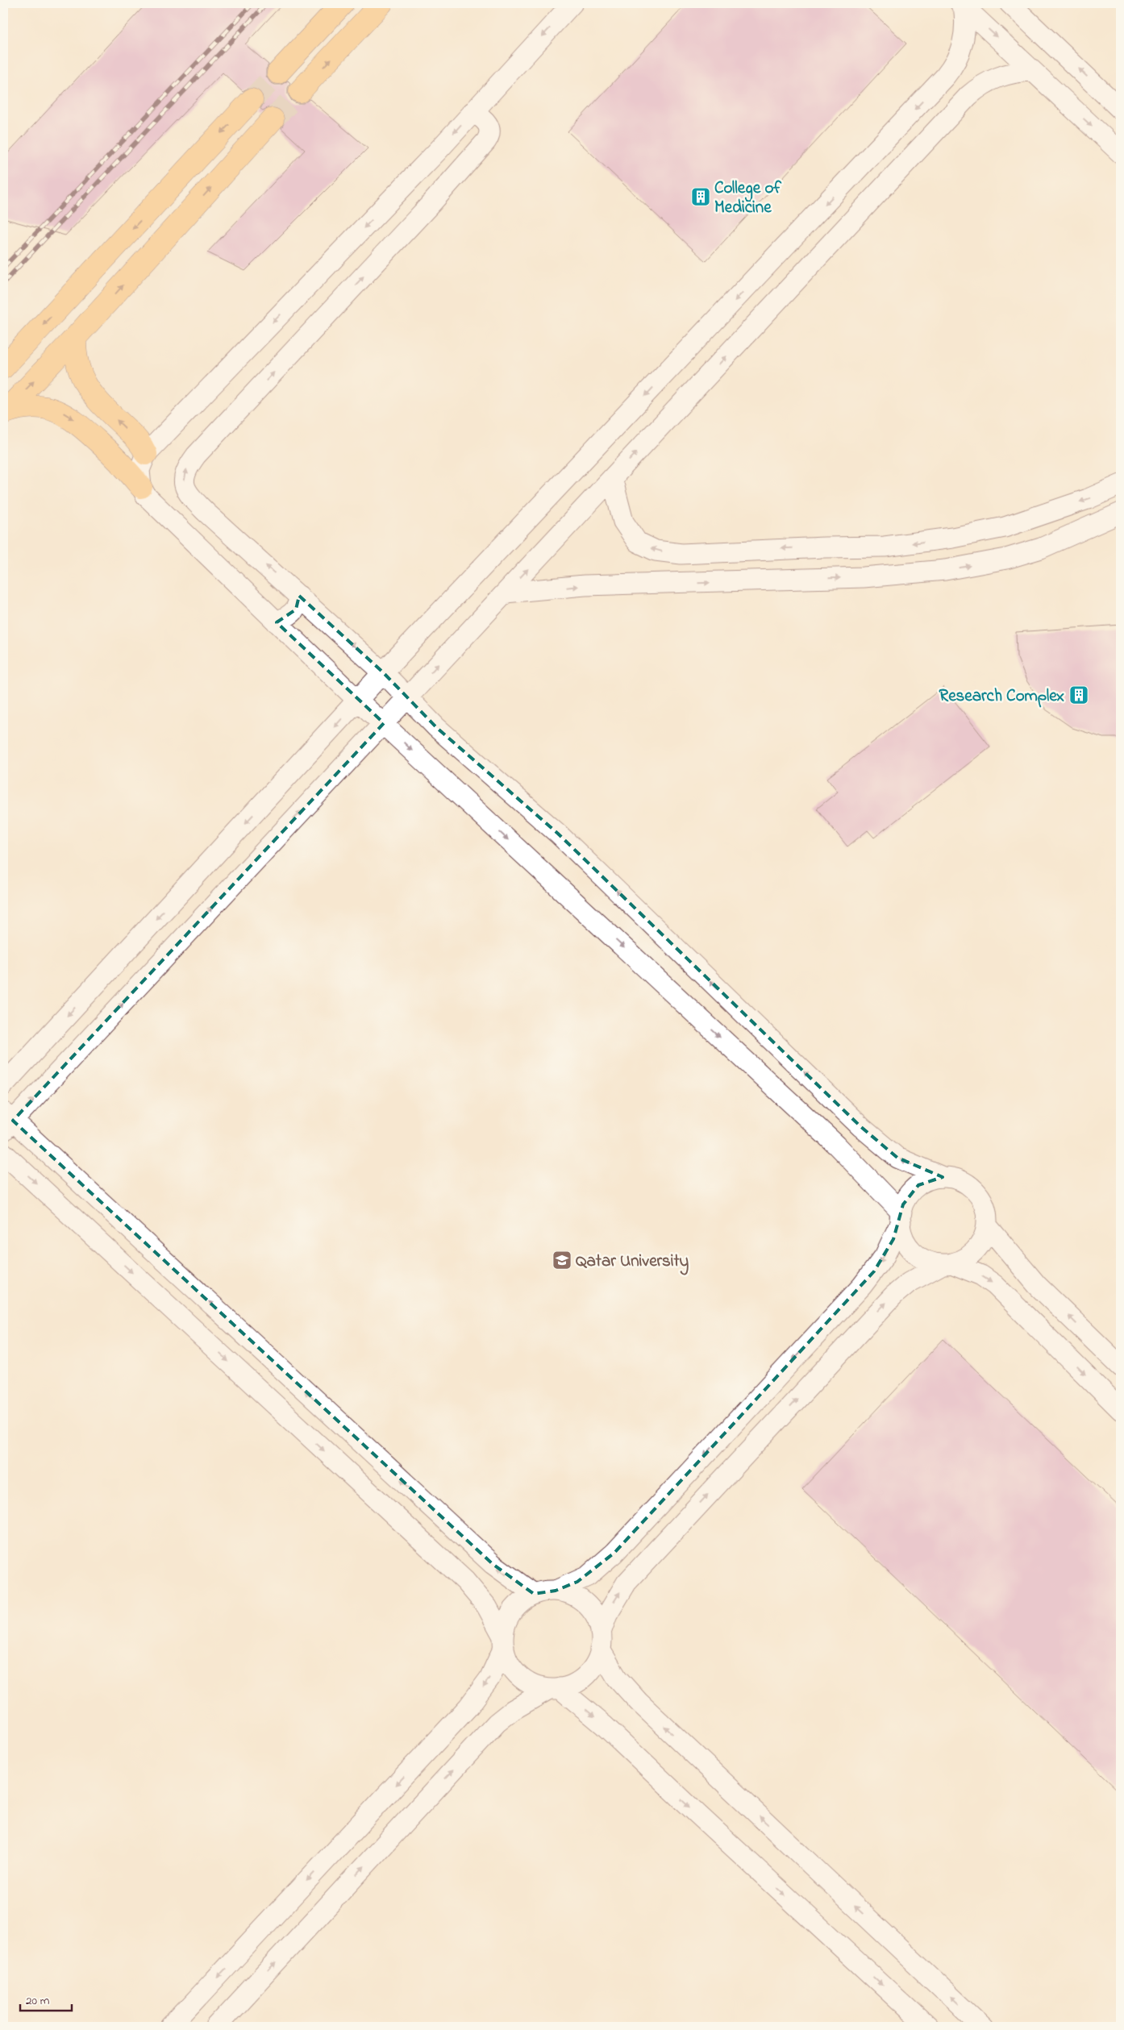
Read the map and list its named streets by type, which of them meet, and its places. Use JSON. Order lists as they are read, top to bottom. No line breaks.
{"places":{"building":["College of Medicine","Research Complex"],"school or university":["Qatar University"]},"scale_bar":"20 m"}
